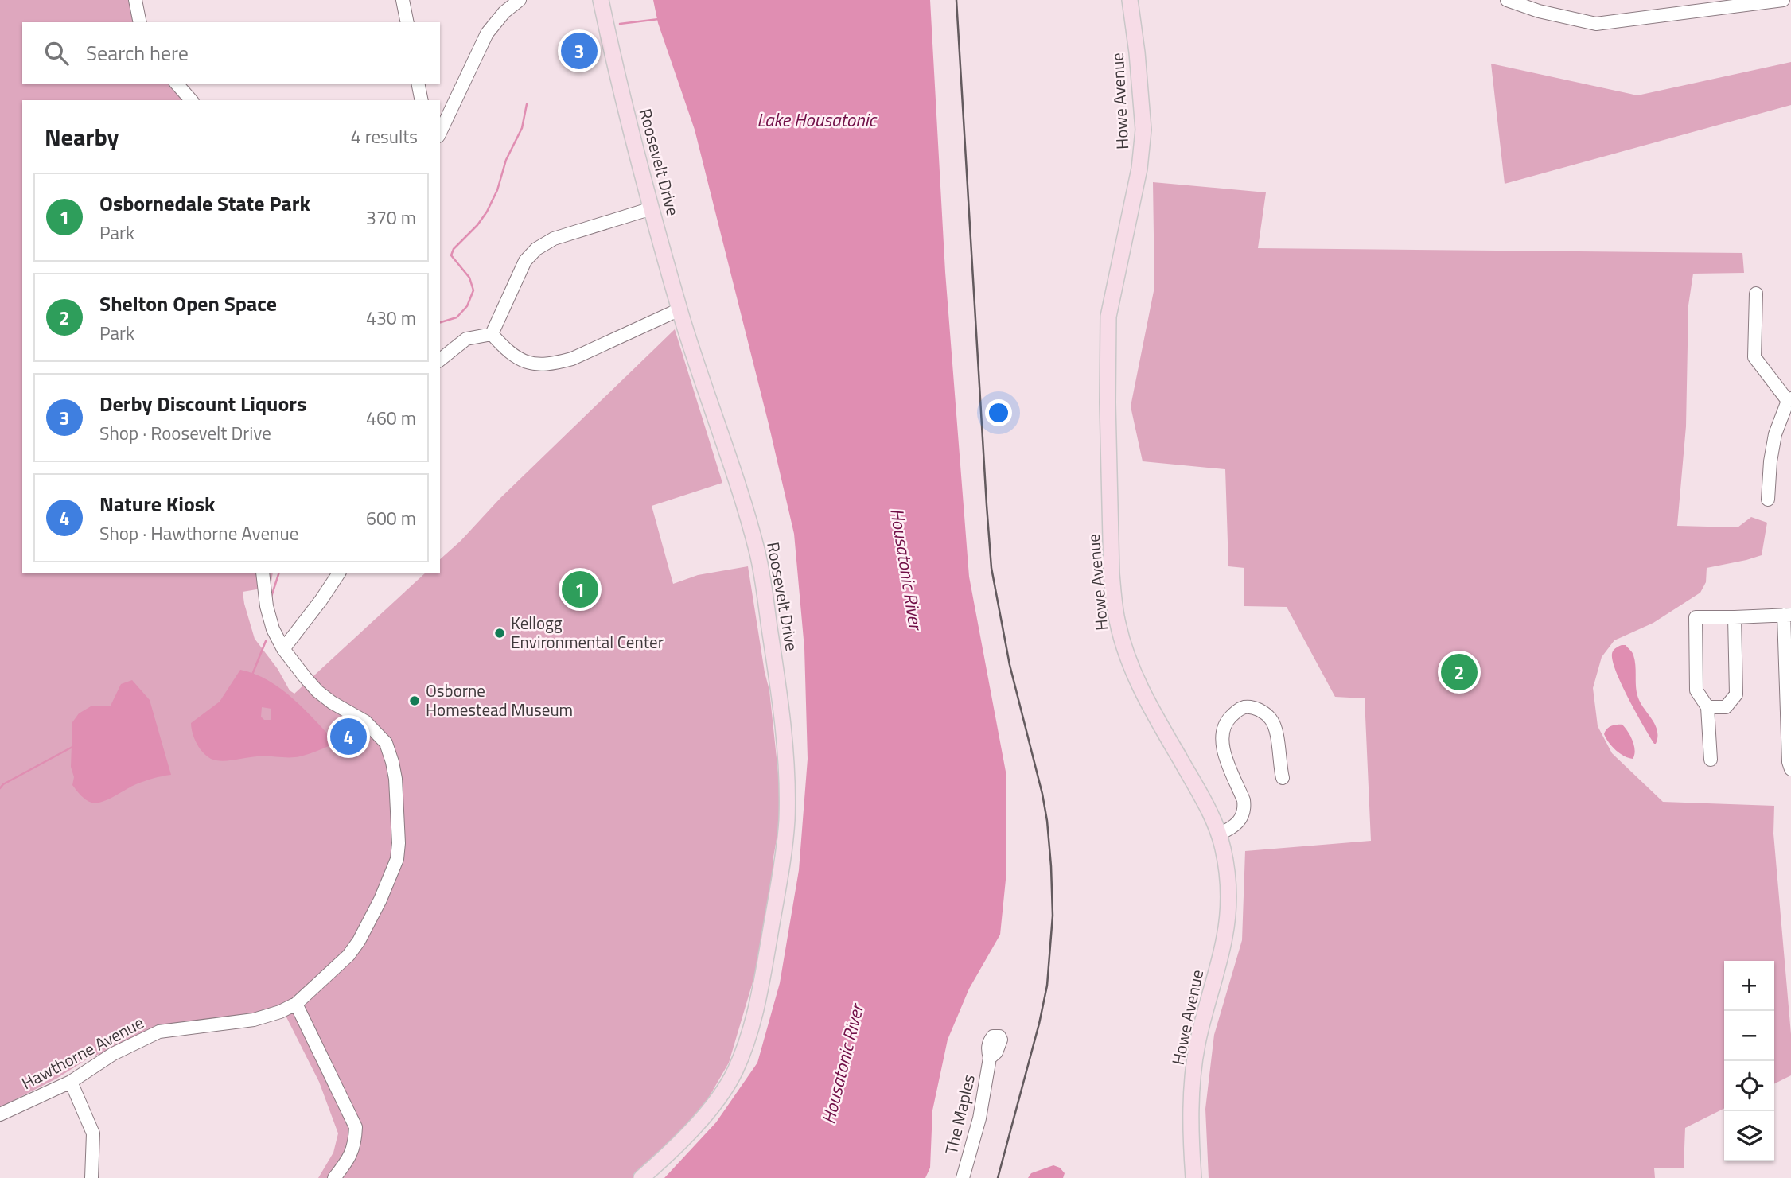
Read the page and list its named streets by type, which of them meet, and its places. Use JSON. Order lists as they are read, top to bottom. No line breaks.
{"streets":{"main road":["Howe Avenue","Roosevelt Drive"],"street":["Hawthorne Avenue","The Maples"]},"water":["Lake Housatonic","Housatonic River"],"places":["Kellogg Environmental Center","Osborne Homestead Museum"],"page":{"search":"Search here","pins":["3","1","2","4"],"heading":["Nearby","4 results"],"list":[{"mark":"1","name":"Osbornedale State Park","note":"Park","value":"370 m"},{"mark":"2","name":"Shelton Open Space","note":"Park","value":"430 m"},{"mark":"3","name":"Derby Discount Liquors","note":"Shop · Roosevelt Drive","value":"460 m"},{"mark":"4","name":"Nature Kiosk","note":"Shop · Hawthorne Avenue","value":"600 m"}],"map_buttons":["+","−"]}}
